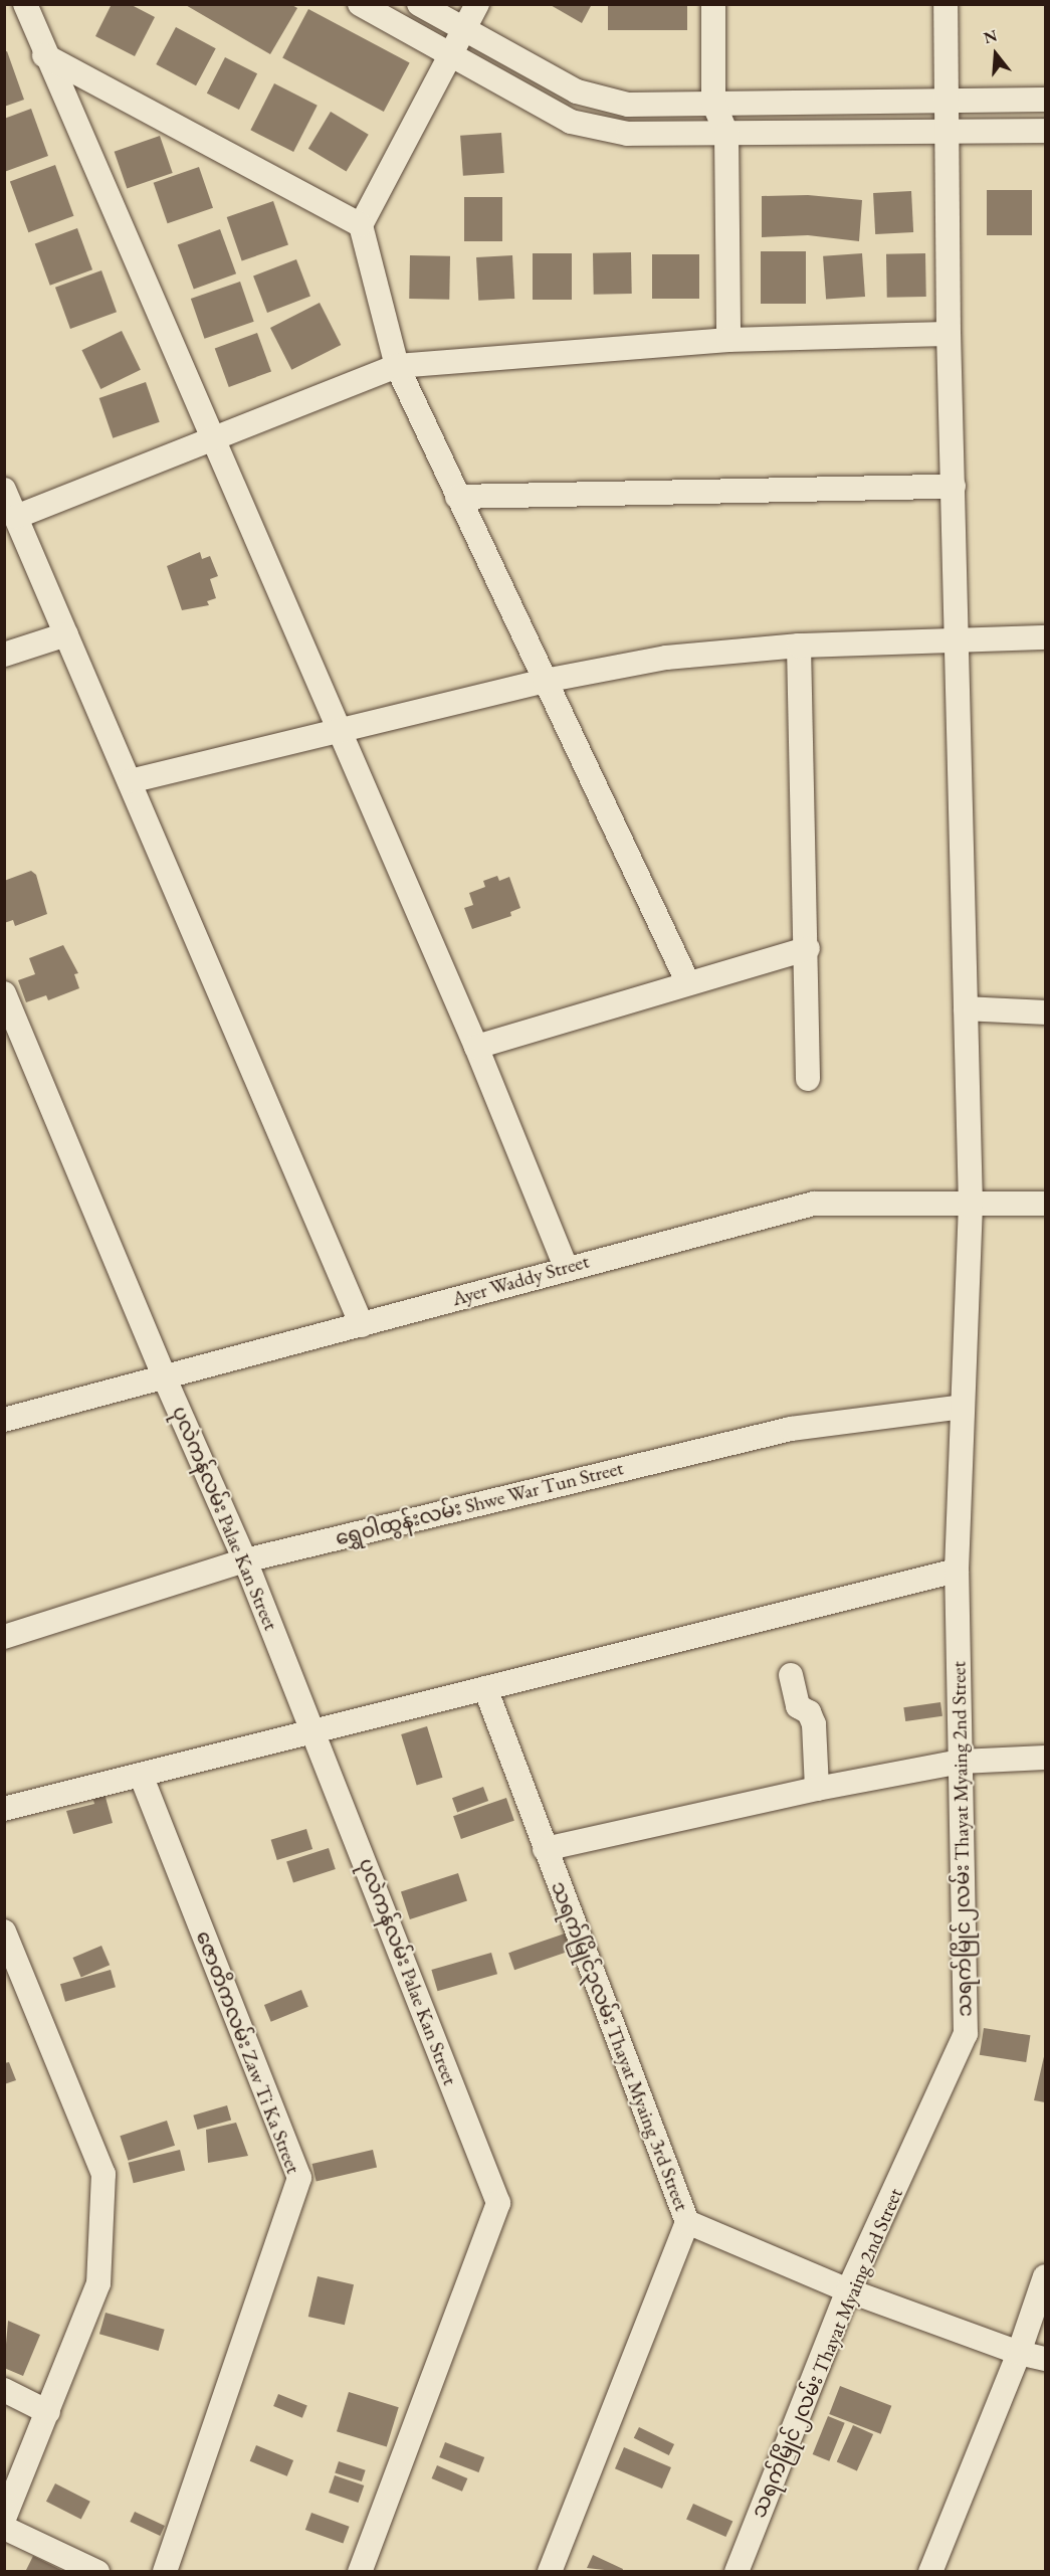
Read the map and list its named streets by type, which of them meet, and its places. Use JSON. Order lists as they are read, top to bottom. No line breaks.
{"streets":{"street":["Ayer Waddy Street","ရွှေဝါထွန်းလမ်း Shwe War Tun Street","ပုလဲကန်လမ်း Palae Kan Street","သရက်မြိုင်၂လမ်း Thayat Myaing 2nd Street","သရက်မြိုင်၃လမ်း Thayat Myaing 3rd Street","ဇောတိကလမ်း Zaw Ti Ka Street"]},"crossings":[["Ayer Waddy Street","ပုလဲကန်လမ်း Palae Kan Street"],["Ayer Waddy Street","သရက်မြိုင်၂လမ်း Thayat Myaing 2nd Street"],["ရွှေဝါထွန်းလမ်း Shwe War Tun Street","ပုလဲကန်လမ်း Palae Kan Street"],["ရွှေဝါထွန်းလမ်း Shwe War Tun Street","သရက်မြိုင်၂လမ်း Thayat Myaing 2nd Street"]],"north":"top"}
